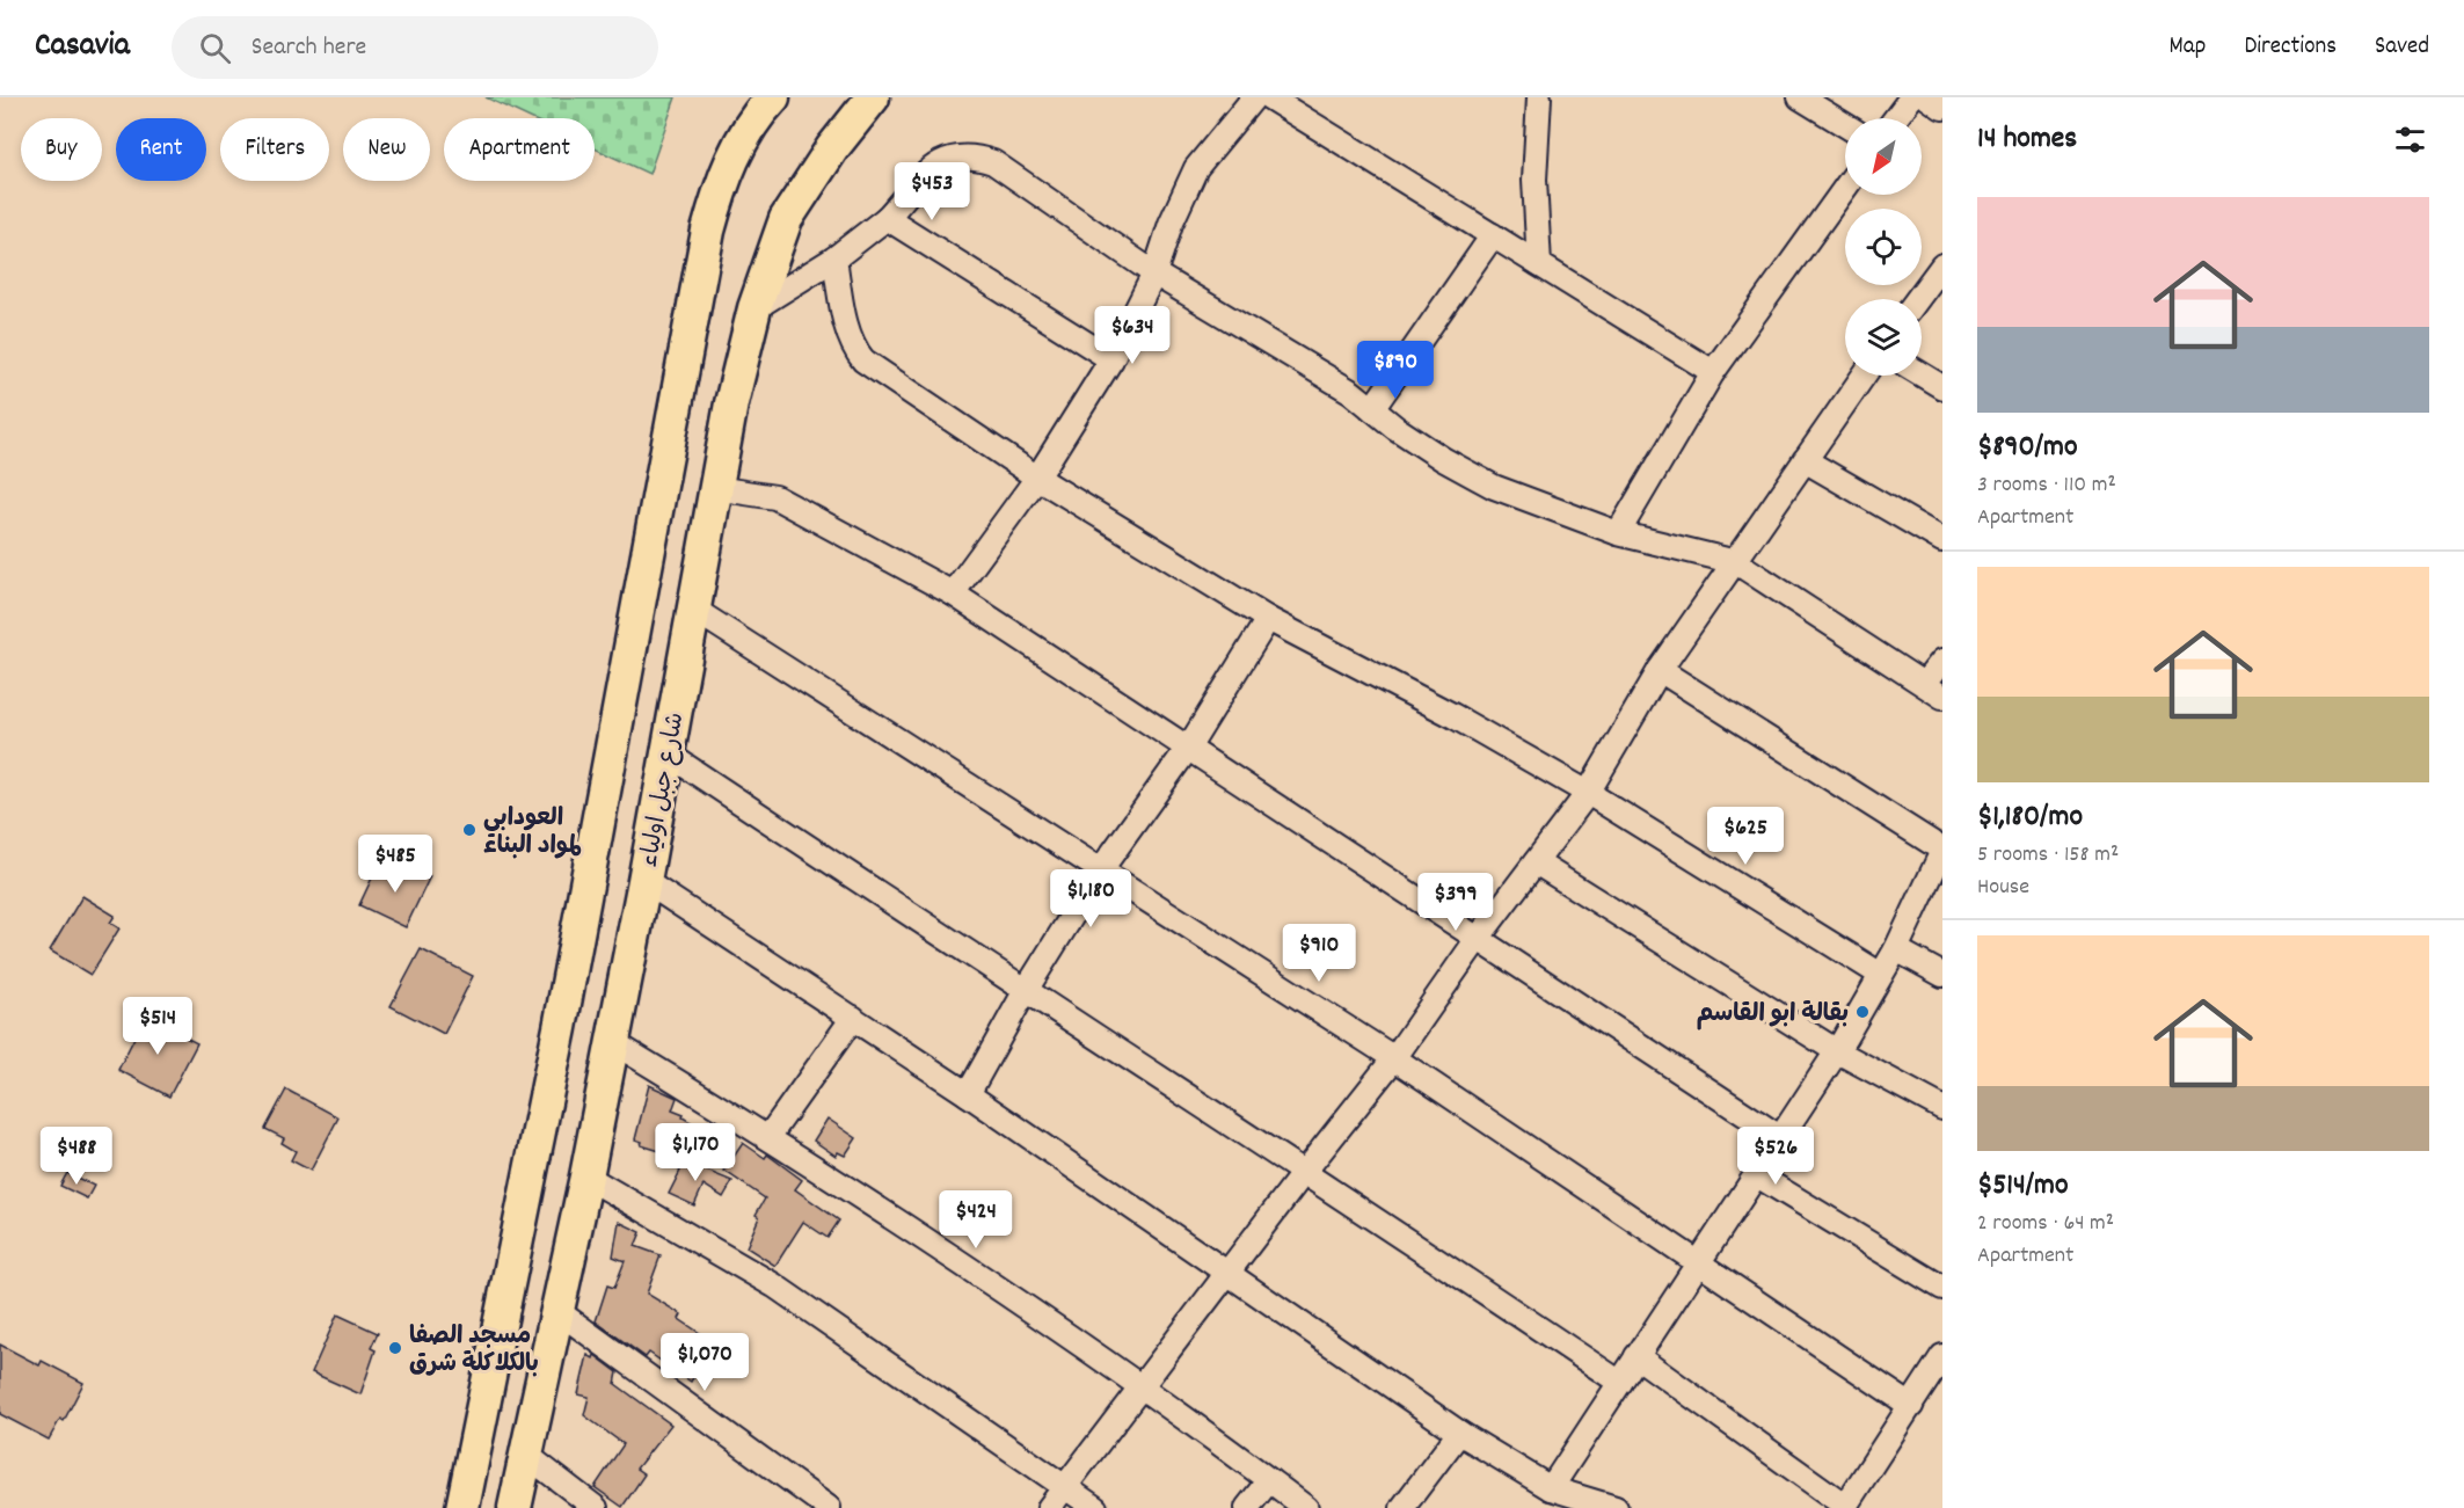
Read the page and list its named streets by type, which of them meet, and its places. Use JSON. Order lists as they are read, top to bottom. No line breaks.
{"streets":{"highway":["شارع جبل اولياء"]},"places":["العودابي لمواد البناء","بقالة ابو القاسم","مسجد الصفا بالكلاكلة شرق"],"north":"bottom left","page":{"header":"Casavia","search":"Search here","nav":["Map","Directions","Saved"],"heading":"14 homes","chip":["Buy","Rent","Filters","New","Apartment"],"price":["$453","$634","$890","$625","$485","$1,180","$399","$910","$514","$1,170","$488","$526","$424","$1,070"],"list":[{"name":"$890/mo","note":"3 rooms · 110 m² · Apartment"},{"name":"$1,180/mo","note":"5 rooms · 158 m² · House"},{"name":"$514/mo","note":"2 rooms · 64 m² · Apartment"}]}}
